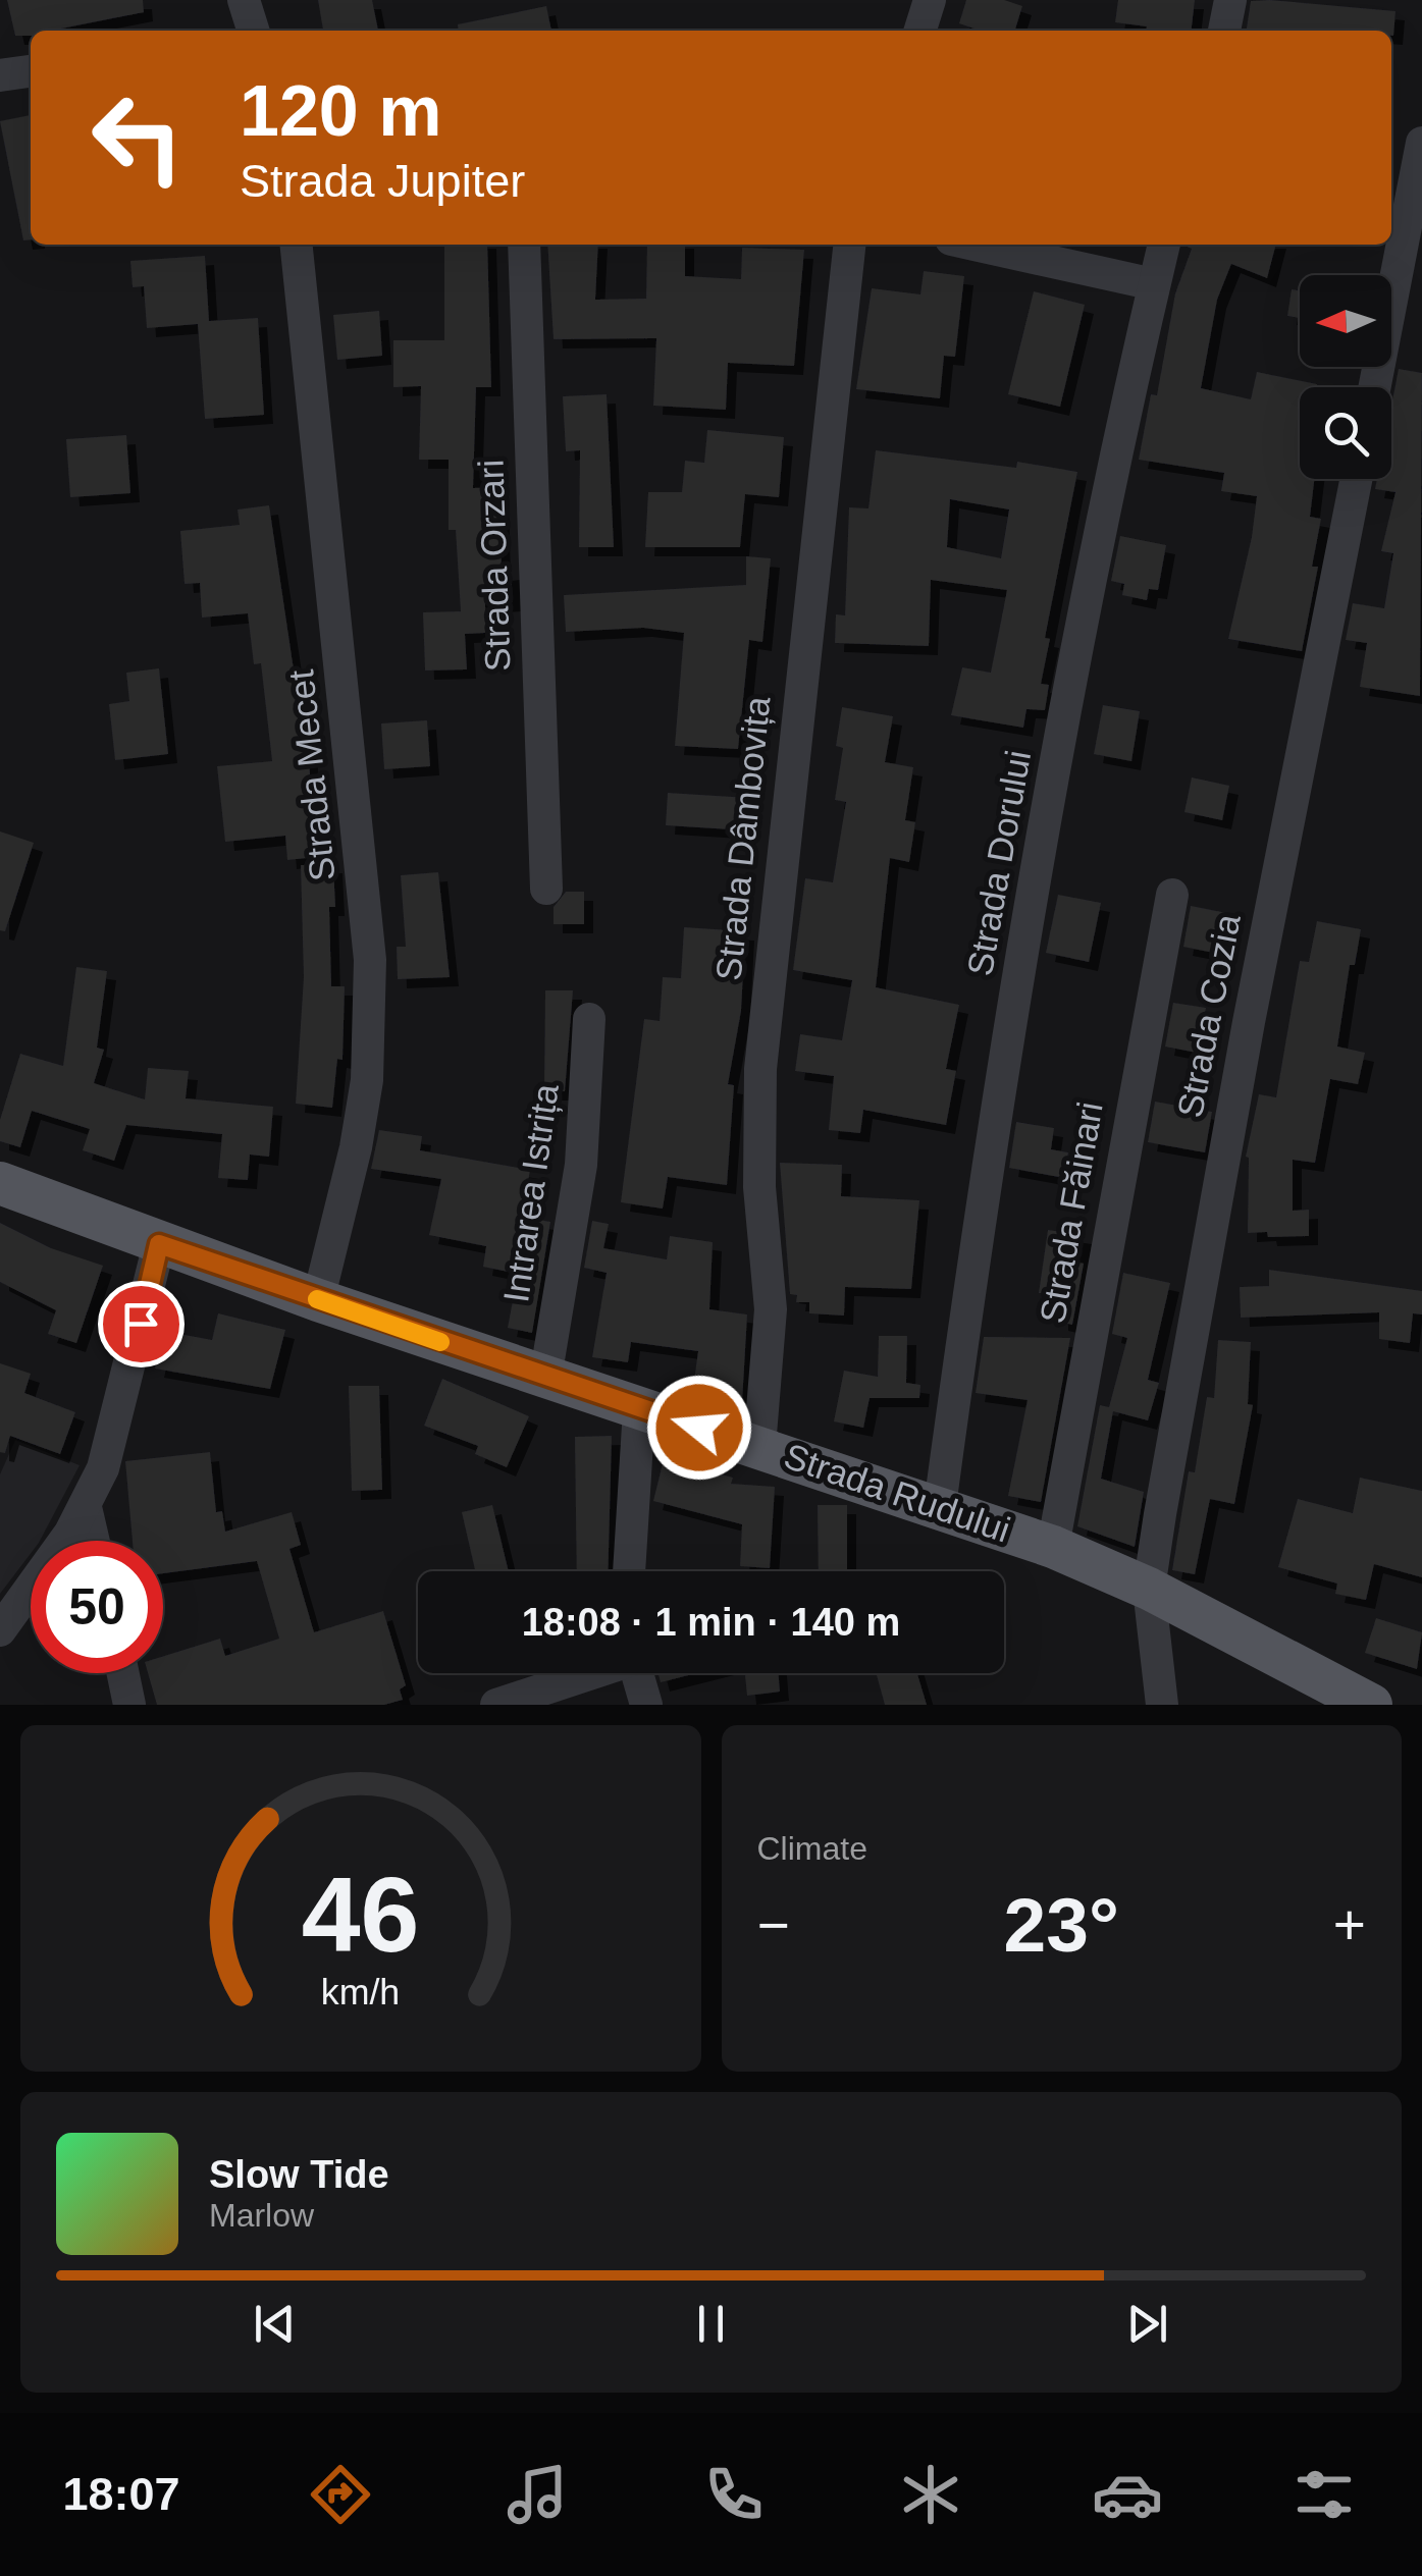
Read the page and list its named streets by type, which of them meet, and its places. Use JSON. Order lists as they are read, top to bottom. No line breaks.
{"streets":{"main road":["Strada Rudului"],"street":["Strada Orzari","Strada Mecet","Strada Dâmbovița","Strada Dorului","Strada Cozia","Intrarea Istrița","Strada Făinari"]},"crossings":[["Strada Mecet","Strada Rudului"],["Strada Dâmbovița","Strada Rudului"],["Strada Dorului","Strada Rudului"],["Strada Cozia","Strada Rudului"],["Intrarea Istrița","Strada Rudului"],["Strada Făinari","Strada Rudului"]],"north":"left","page":{"turn":["120 m","Strada Jupiter"],"limit":"50","trip":"18:08 · 1 min · 140 m","tile":"Climate","heat":["−","23°","+"],"song":["Slow Tide","Marlow"],"tabs":"18:07","gauge":["46","km/h"]}}
